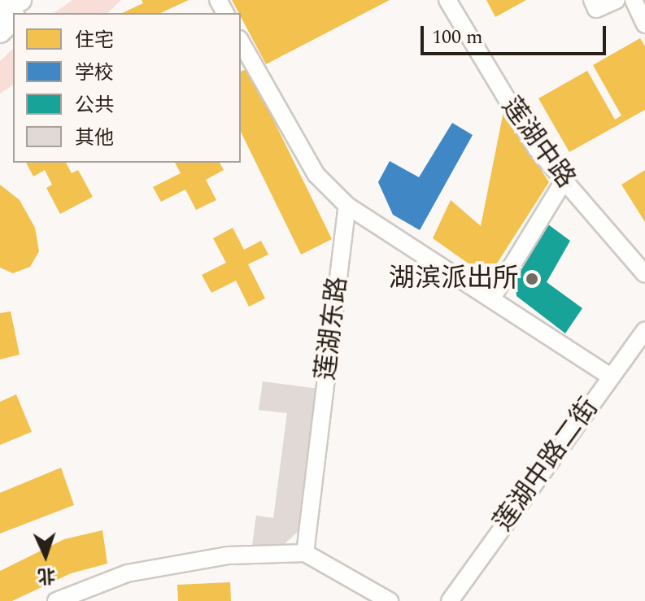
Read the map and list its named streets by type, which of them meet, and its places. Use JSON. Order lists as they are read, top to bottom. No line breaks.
{"streets":{"street":["莲湖中路","莲湖东路","莲湖中路二街"]},"places":["湖滨派出所"],"legend":["住宅","学校","公共","其他"],"scale_bar":"100 m","north":"bottom"}
